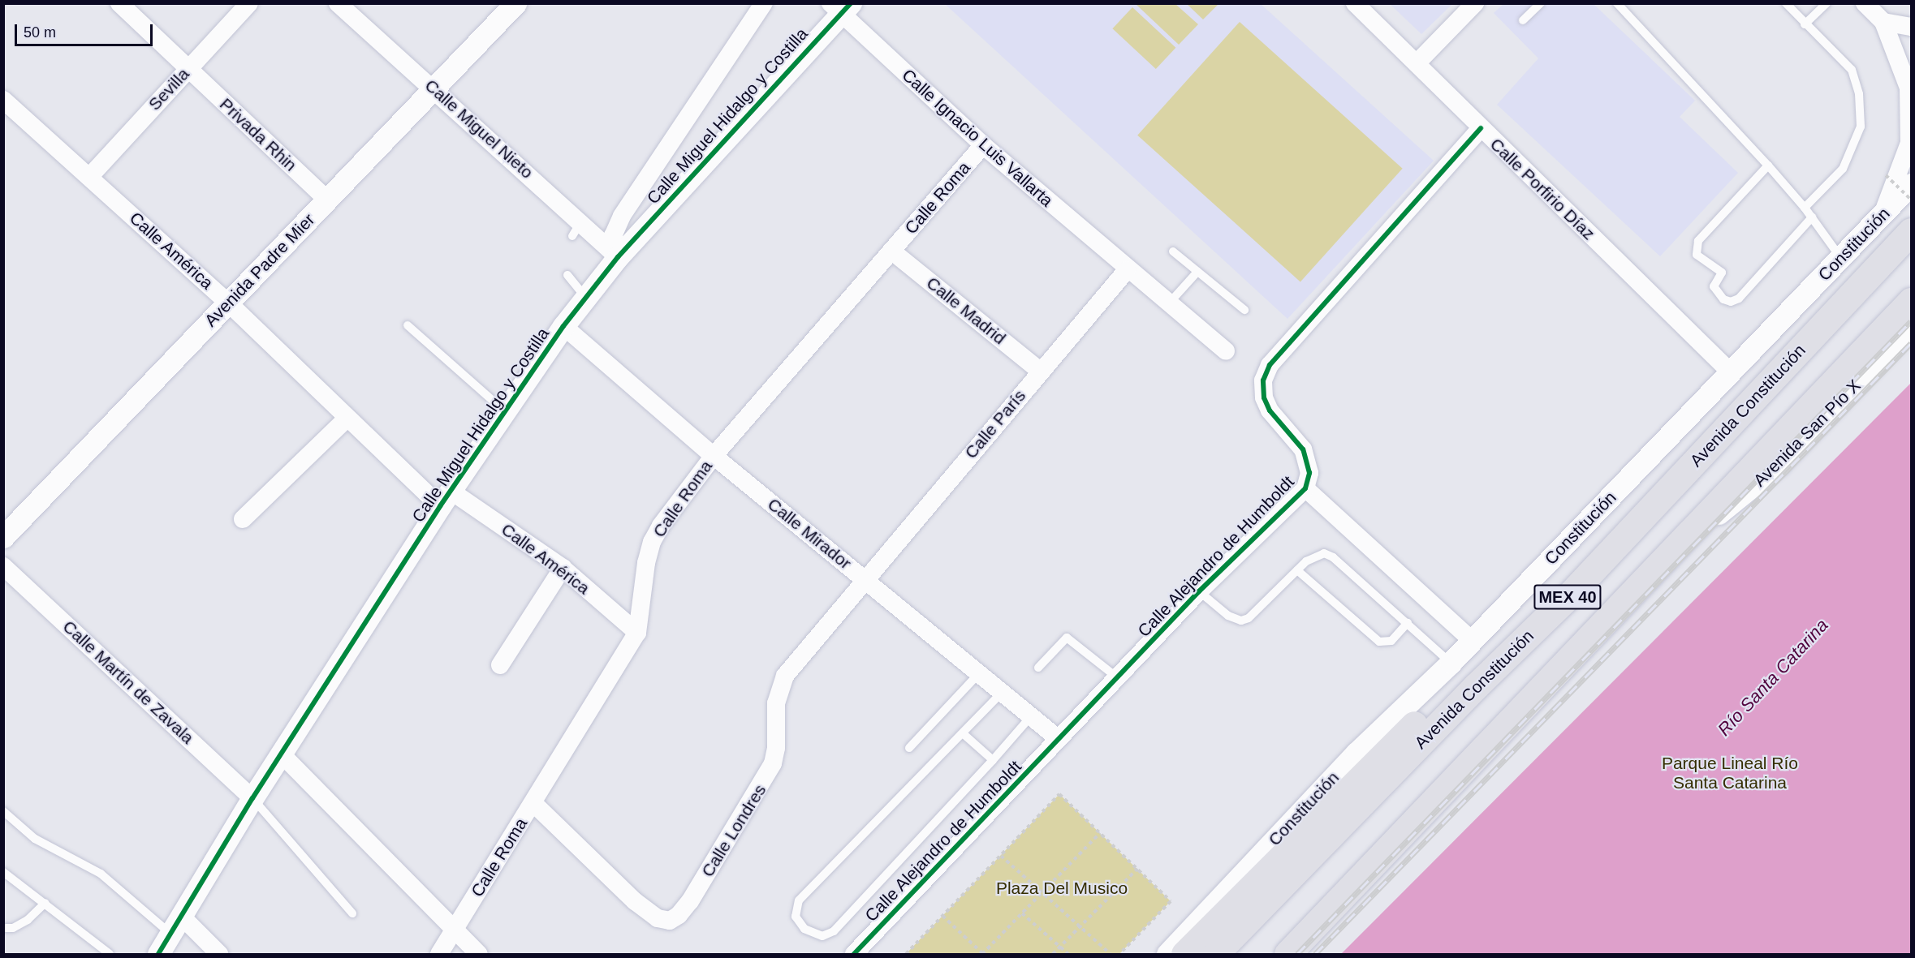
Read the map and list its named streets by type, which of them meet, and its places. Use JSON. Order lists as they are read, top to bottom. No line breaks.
{"streets":{"highway":["Avenida Constitución","MEX 40"],"street":["Sevilla","Calle Miguel Hidalgo y Costilla","Calle Miguel Nieto","Privada Rhin","Calle Ignacio Luis Vallarta","Calle Porfirio Díaz","Calle Roma","Constitución","Calle América","Avenida Padre Mier","Calle Madrid","Calle París","Avenida San Pío X","Calle Mirador","Calle Alejandro de Humboldt","Calle Martín de Zavala","Calle Londres"]},"crossings":[["Sevilla","Privada Rhin"],["Sevilla","Calle América"],["Calle Miguel Hidalgo y Costilla","Calle Miguel Nieto"],["Calle Miguel Hidalgo y Costilla","Calle Ignacio Luis Vallarta"],["Calle Miguel Hidalgo y Costilla","Calle América"],["Calle Miguel Hidalgo y Costilla","Calle Mirador"],["Calle Miguel Hidalgo y Costilla","Calle Martín de Zavala"],["Calle Miguel Nieto","Avenida Padre Mier"],["Privada Rhin","Avenida Padre Mier"],["Calle Ignacio Luis Vallarta","Calle Roma"],["Calle Ignacio Luis Vallarta","Calle París"],["Calle Porfirio Díaz","Constitución"],["Calle Porfirio Díaz","Calle Alejandro de Humboldt"],["Calle Roma","Calle América"],["Calle Roma","Calle Madrid"],["Calle Roma","Calle Mirador"],["Calle Roma","Calle Londres"],["Calle América","Avenida Padre Mier"],["Calle Madrid","Calle París"],["Calle París","Calle Mirador"],["Calle París","Calle Londres"],["Avenida San Pío X","MEX 40"],["Calle Mirador","Calle Alejandro de Humboldt"],["Calle Mirador","Calle Londres"]],"water":["Río Santa Catarina"],"parks":["Parque Lineal Río Santa Catarina","Plaza Del Musico"],"scale_bar":"50 m"}
